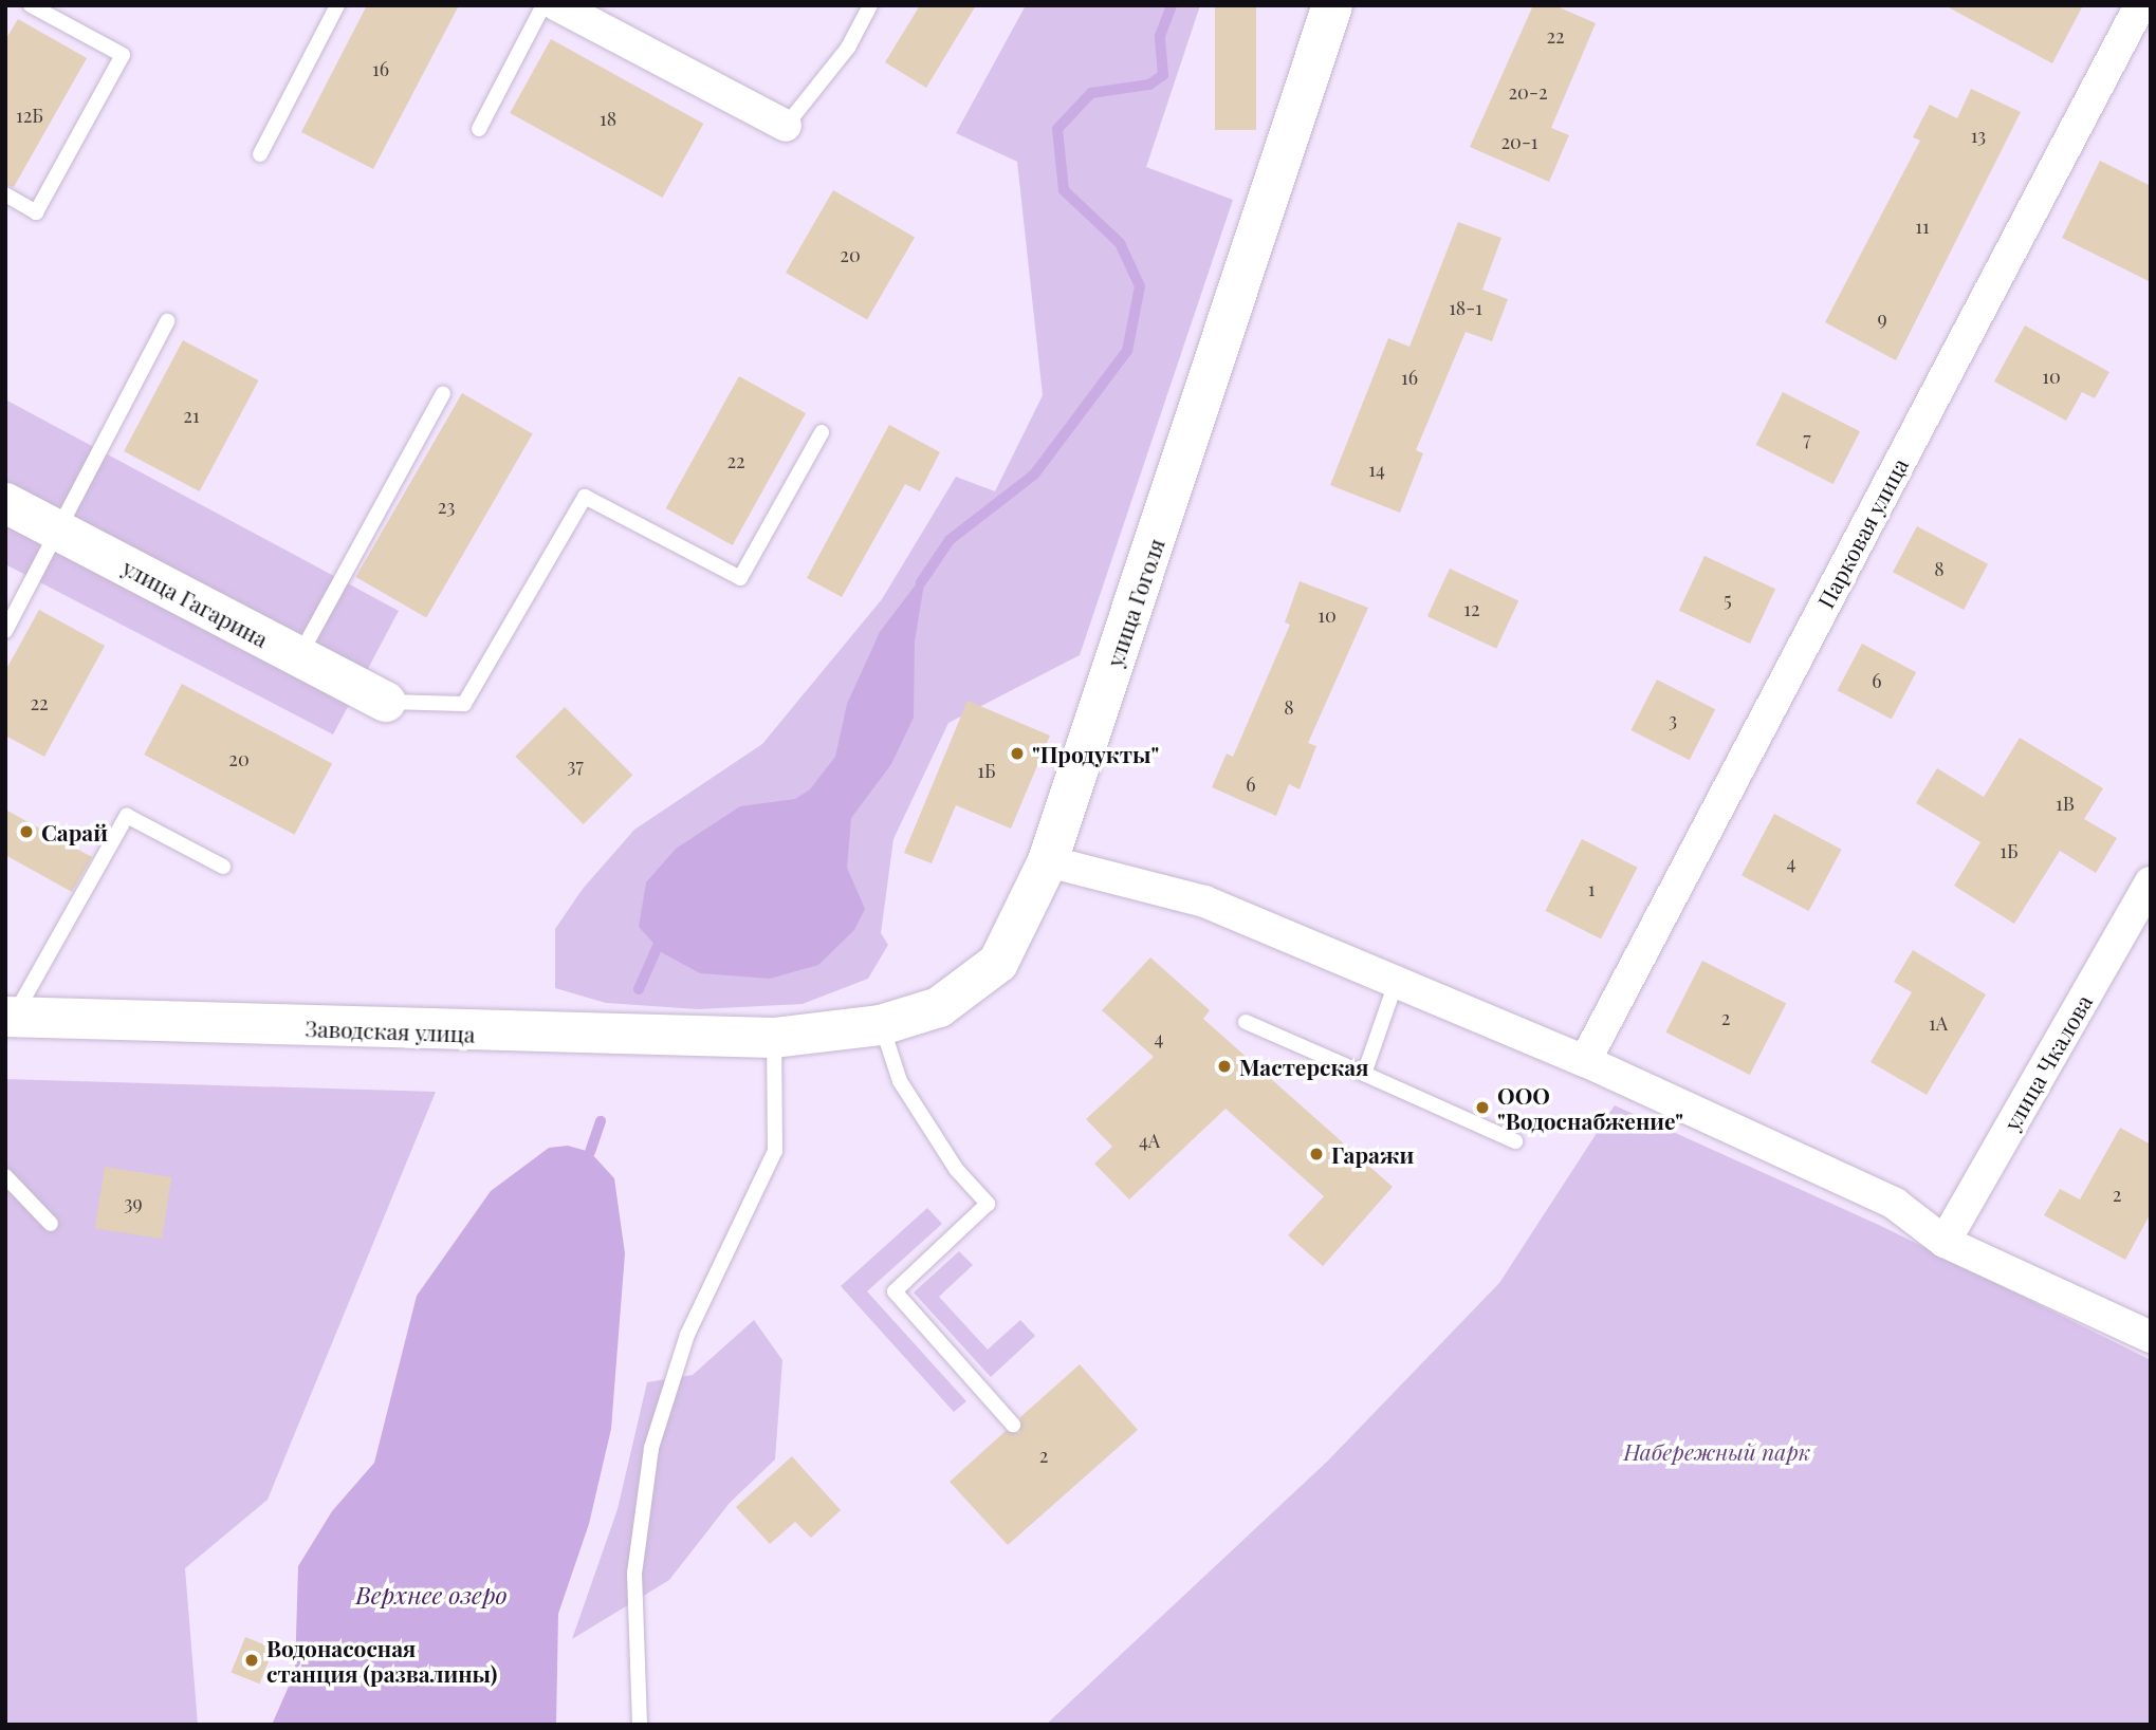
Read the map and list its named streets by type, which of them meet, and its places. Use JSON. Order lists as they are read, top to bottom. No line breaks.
{"streets":{"main road":["улица Гагарина","улица Гоголя","Заводская улица"],"street":["Парковая улица","улица Чкалова"]},"crossings":[["улица Гоголя","Заводская улица"]],"water":["Верхнее озеро"],"parks":["Набережный парк"],"places":["\"Продукты\"","Сарай","Мастерская","ООО \"Водоснабжение\"","Гаражи","Водонасосная станция (развалины)"],"house_numbers":["22","16","20-2","12Б","18","13","20-1","11","20","18-1","9","10","16","21","7","22","14","23","8","5","12","10","6","22","8","3","20","37","1Б","6","1В","1Б","4","1","2","1А","4","4А","2","39","2"]}
